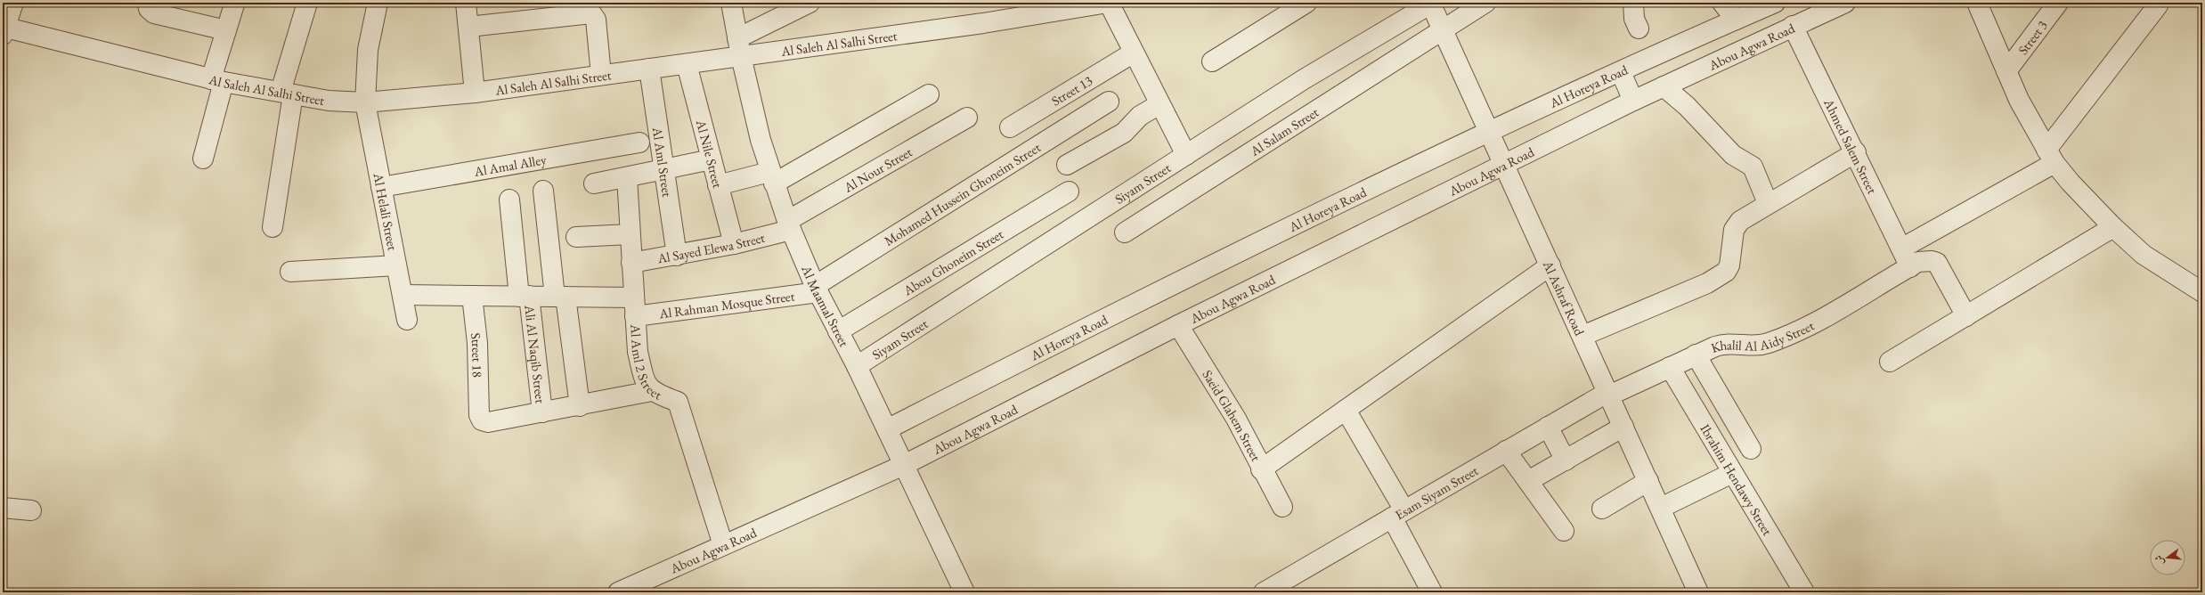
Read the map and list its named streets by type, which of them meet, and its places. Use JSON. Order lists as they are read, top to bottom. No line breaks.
{"streets":{"street":["Street 3","Al Saleh Al Salhi Street","Abou Agwa Road","Al Horeya Road","Street 13","Al Salam Street","Ahmed Salem Street","Al Nile Street","Al Aml Street","Al Amal Alley","Al Nour Street","Siyam Street","Mohamed Hussein Ghoneim Street","Al Helali Street","Al Sayed Elewa Street","Abou Ghoneim Street","Al Ashraf Road","Al Rahman Mosque Street","Al Maamal Street","Khalil Al Aidy Street","Ali Al Naqib Street","Street 18","Al Aml 2 Street","Saeid Glahem Street","Ibrahim Hendawy Street","Esam Siyam Street"]},"crossings":[["Al Saleh Al Salhi Street","Al Nile Street"],["Al Saleh Al Salhi Street","Al Aml Street"],["Al Saleh Al Salhi Street","Al Helali Street"],["Al Saleh Al Salhi Street","Al Maamal Street"],["Abou Agwa Road","Ahmed Salem Street"],["Abou Agwa Road","Al Ashraf Road"],["Abou Agwa Road","Al Maamal Street"],["Abou Agwa Road","Al Aml 2 Street"],["Abou Agwa Road","Saeid Glahem Street"],["Al Horeya Road","Al Ashraf Road"],["Al Horeya Road","Al Maamal Street"],["Al Salam Street","Al Ashraf Road"],["Ahmed Salem Street","Khalil Al Aidy Street"],["Al Nile Street","Al Sayed Elewa Street"],["Al Aml Street","Al Sayed Elewa Street"],["Al Amal Alley","Al Helali Street"],["Al Nour Street","Al Sayed Elewa Street"],["Al Nour Street","Al Maamal Street"],["Siyam Street","Al Ashraf Road"],["Siyam Street","Al Maamal Street"],["Mohamed Hussein Ghoneim Street","Al Rahman Mosque Street"],["Mohamed Hussein Ghoneim Street","Al Maamal Street"],["Al Helali Street","Al Rahman Mosque Street"],["Al Sayed Elewa Street","Al Maamal Street"],["Al Sayed Elewa Street","Al Aml 2 Street"],["Abou Ghoneim Street","Al Maamal Street"],["Al Ashraf Road","Khalil Al Aidy Street"],["Al Ashraf Road","Esam Siyam Street"],["Al Rahman Mosque Street","Al Maamal Street"],["Al Rahman Mosque Street","Ali Al Naqib Street"],["Al Rahman Mosque Street","Street 18"],["Al Rahman Mosque Street","Al Aml 2 Street"],["Khalil Al Aidy Street","Ibrahim Hendawy Street"],["Khalil Al Aidy Street","Esam Siyam Street"],["Ali Al Naqib Street","Street 18"]],"north":"left"}
